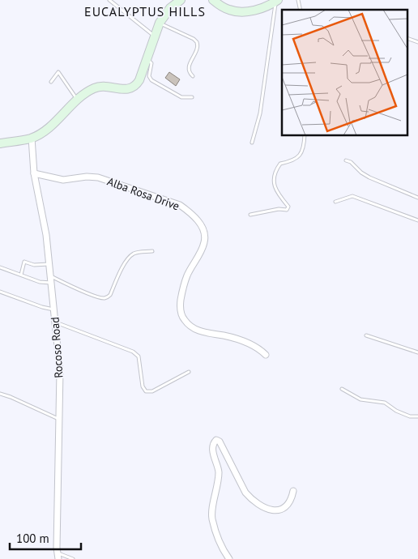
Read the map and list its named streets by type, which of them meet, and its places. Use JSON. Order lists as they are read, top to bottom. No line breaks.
{"streets":{"street":["Alba Rosa Drive","Rocoso Road"]},"crossings":[["Alba Rosa Drive","Rocoso Road"]],"districts":["EUCALYPTUS HILLS"],"scale_bar":"100 m"}
